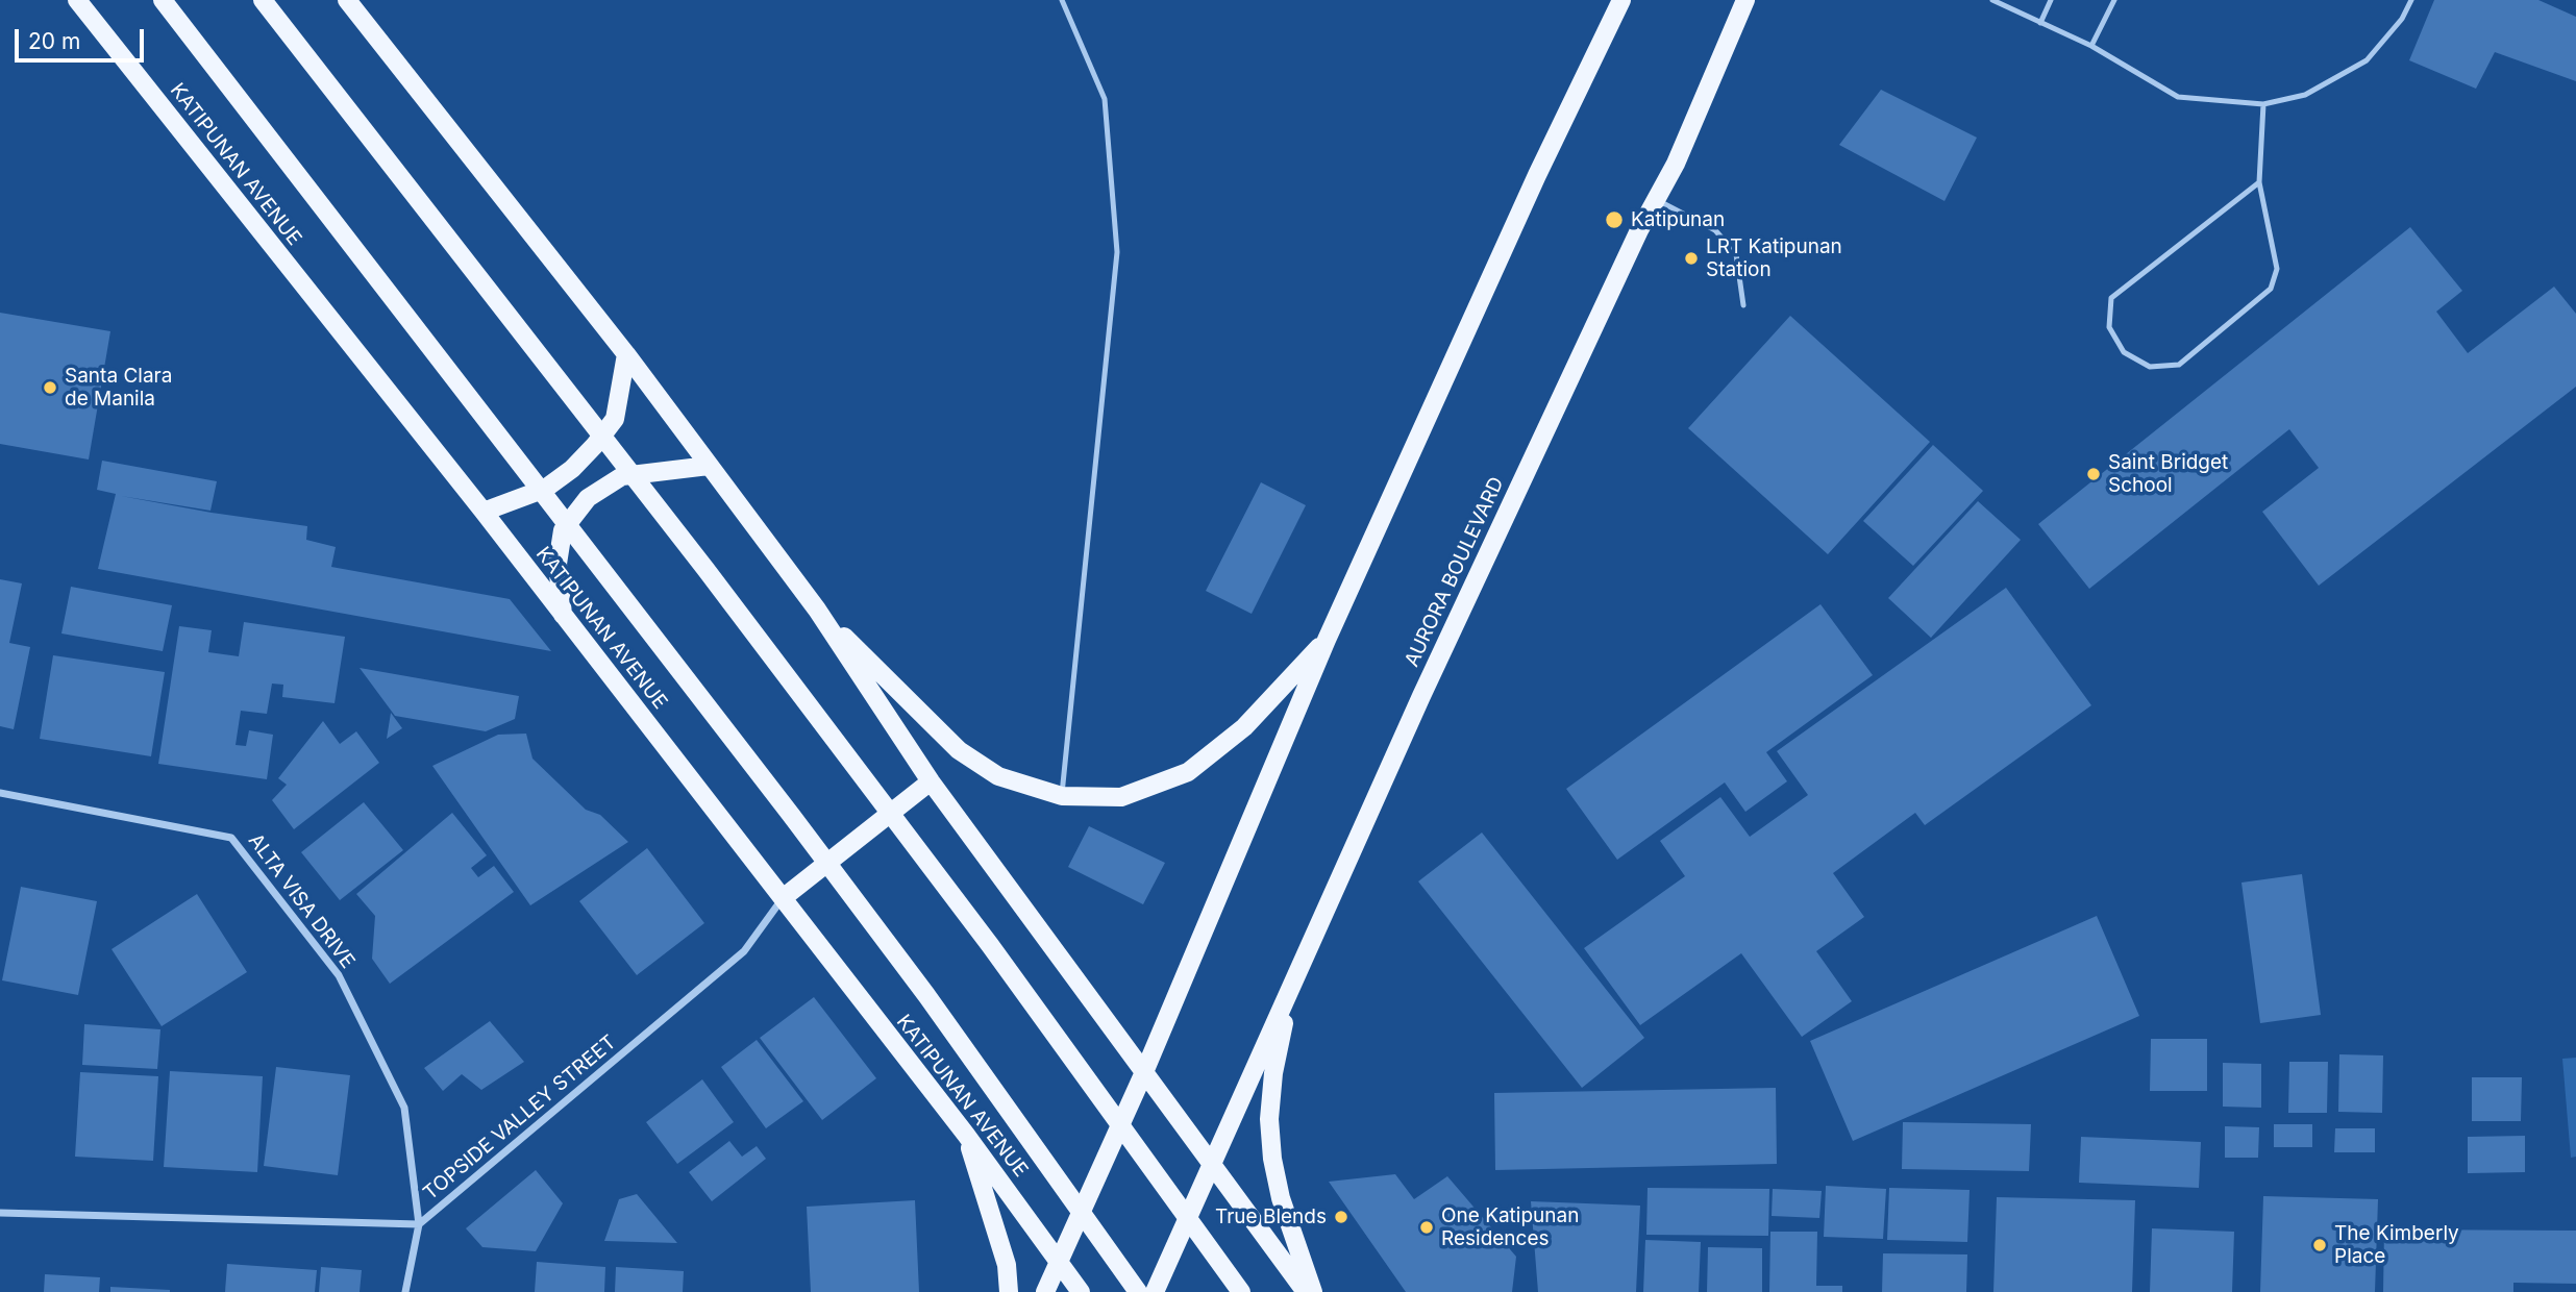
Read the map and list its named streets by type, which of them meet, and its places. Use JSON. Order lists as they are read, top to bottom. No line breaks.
{"streets":{"main road":["KATIPUNAN AVENUE","AURORA BOULEVARD"],"street":["ALTA VISA DRIVE","TOPSIDE VALLEY STREET"]},"crossings":[["KATIPUNAN AVENUE","TOPSIDE VALLEY STREET"],["ALTA VISA DRIVE","TOPSIDE VALLEY STREET"]],"places":["Katipunan","LRT Katipunan Station","Santa Clara de Manila","Saint Bridget School","True Blends","One Katipunan Residences","The Kimberly Place"],"scale_bar":"20 m"}
